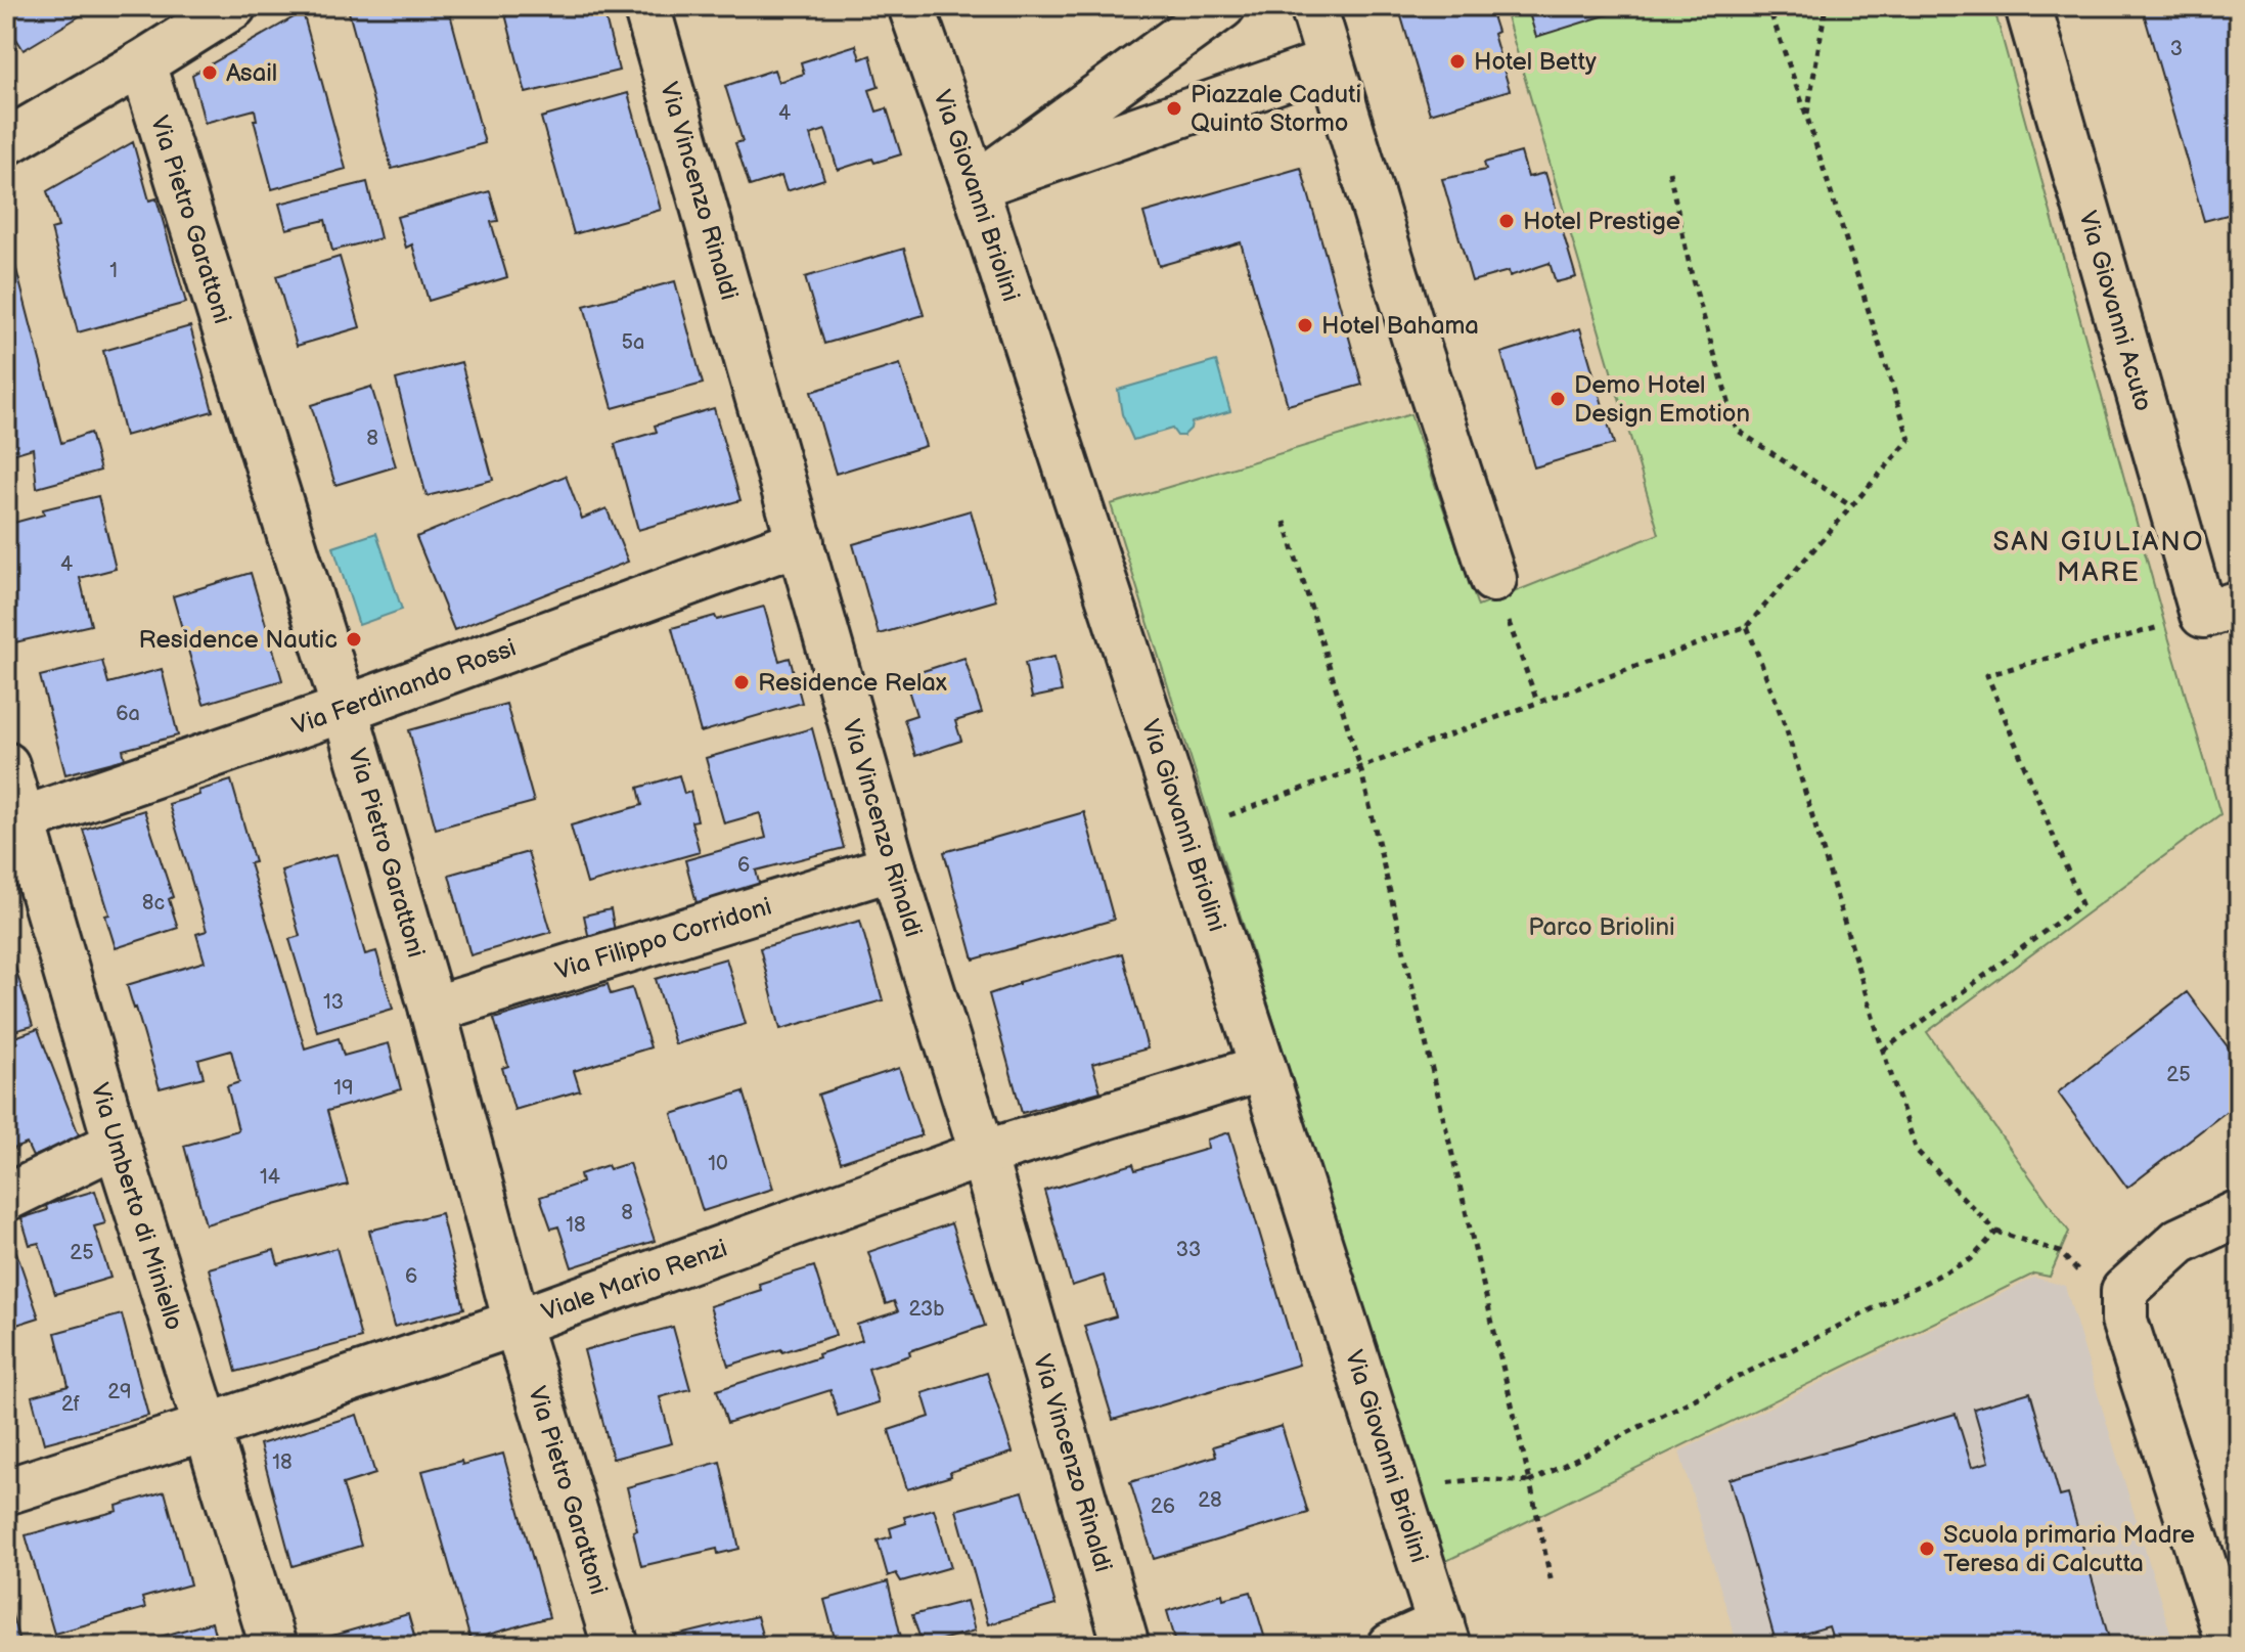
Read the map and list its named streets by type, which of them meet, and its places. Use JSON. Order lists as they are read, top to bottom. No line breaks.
{"streets":{"street":["Via Vincenzo Rinaldi","Via Giovanni Briolini","Via Pietro Garattoni","Via Giovanni Acuto","Via Ferdinando Rossi","Via Filippo Corridoni","Via Umberto di Miniello","Viale Mario Renzi"]},"crossings":[["Via Vincenzo Rinaldi","Via Ferdinando Rossi"],["Via Vincenzo Rinaldi","Via Filippo Corridoni"],["Via Vincenzo Rinaldi","Viale Mario Renzi"],["Via Giovanni Briolini","Viale Mario Renzi"],["Via Pietro Garattoni","Via Ferdinando Rossi"],["Via Pietro Garattoni","Via Filippo Corridoni"],["Via Pietro Garattoni","Viale Mario Renzi"],["Via Ferdinando Rossi","Via Umberto di Miniello"],["Via Umberto di Miniello","Viale Mario Renzi"]],"districts":["SAN GIULIANO MARE"],"parks":["Parco Briolini"],"places":["Hotel Betty","Asail","Piazzale Caduti Quinto Stormo","Hotel Prestige","Hotel Bahama","Demo Hotel Design Emotion","Residence Nautic","Residence Relax","Scuola primaria Madre Teresa di Calcutta"],"house_numbers":["3","4","1","5a","8","4","6a","6","8c","13","25","19","10","14","8","18","33","25","6","23b","29","2f","18","28","26"]}
